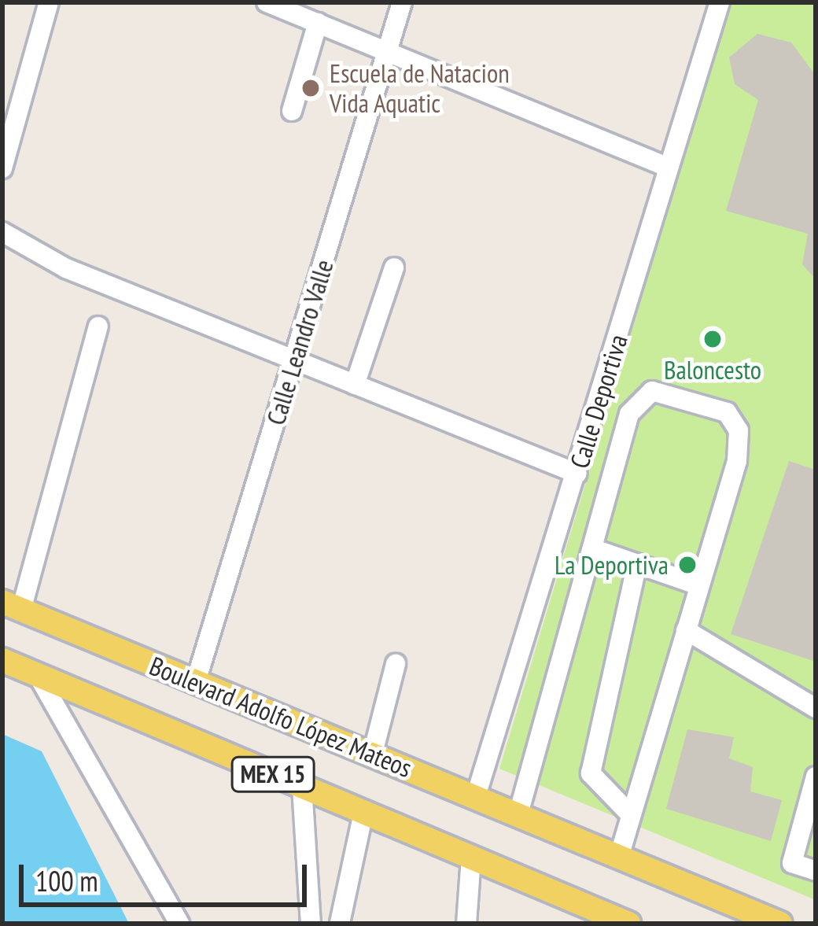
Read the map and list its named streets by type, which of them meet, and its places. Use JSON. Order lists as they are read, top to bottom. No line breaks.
{"streets":{"main road":["Boulevard Adolfo López Mateos","MEX 15"],"street":["Calle Leandro Valle","Calle Deportiva"]},"crossings":[["Calle Leandro Valle","Boulevard Adolfo López Mateos"],["Calle Deportiva","Boulevard Adolfo López Mateos"],["Boulevard Adolfo López Mateos","MEX 15"]],"places":["Escuela de Natacion Vida Aquatic","Baloncesto","La Deportiva"],"scale_bar":"100 m"}
